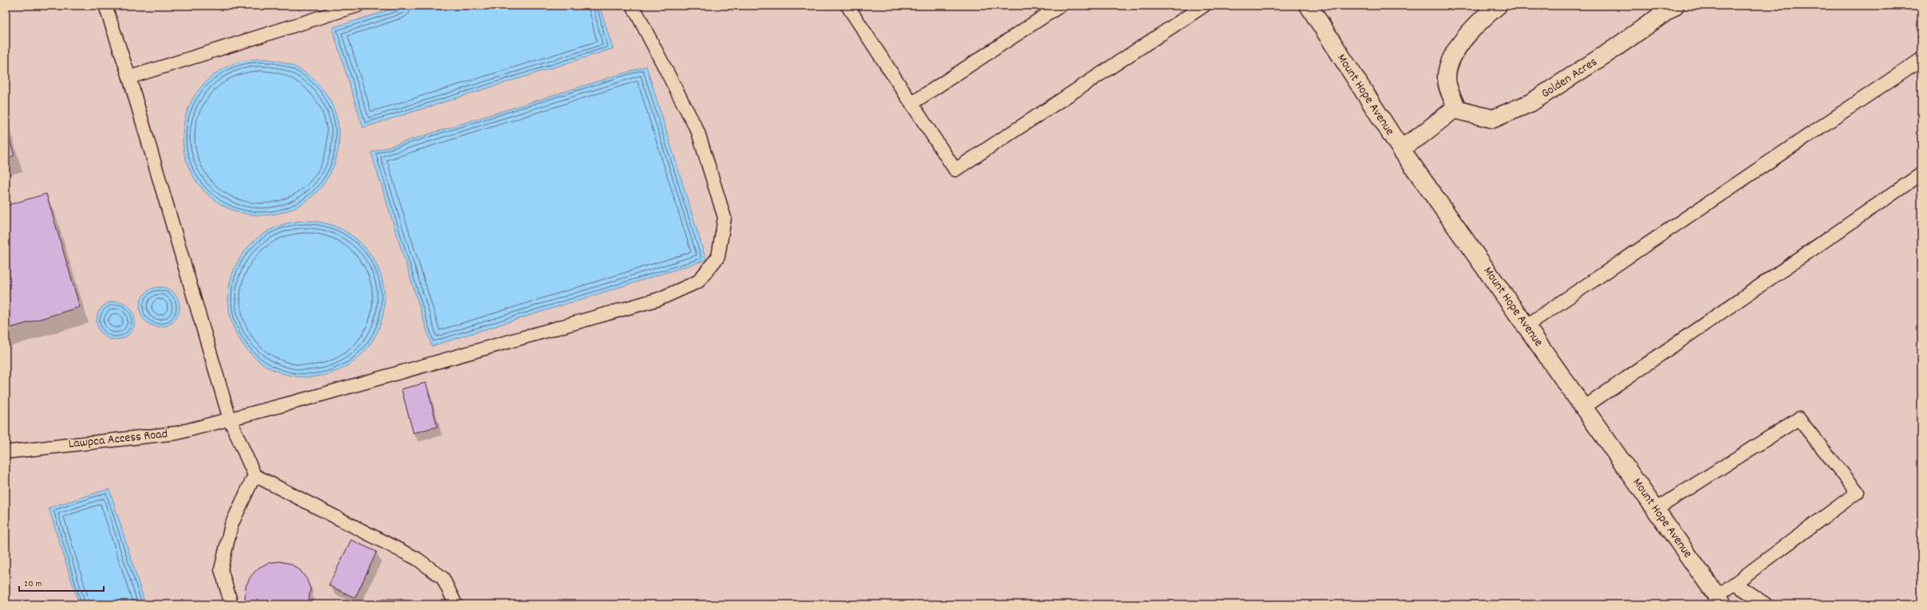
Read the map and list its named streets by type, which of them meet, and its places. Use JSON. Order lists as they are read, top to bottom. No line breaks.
{"streets":{"street":["Golden Acres","Mount Hope Avenue"],"lane":["Lawpca Access Road"]},"scale_bar":"20 m"}
